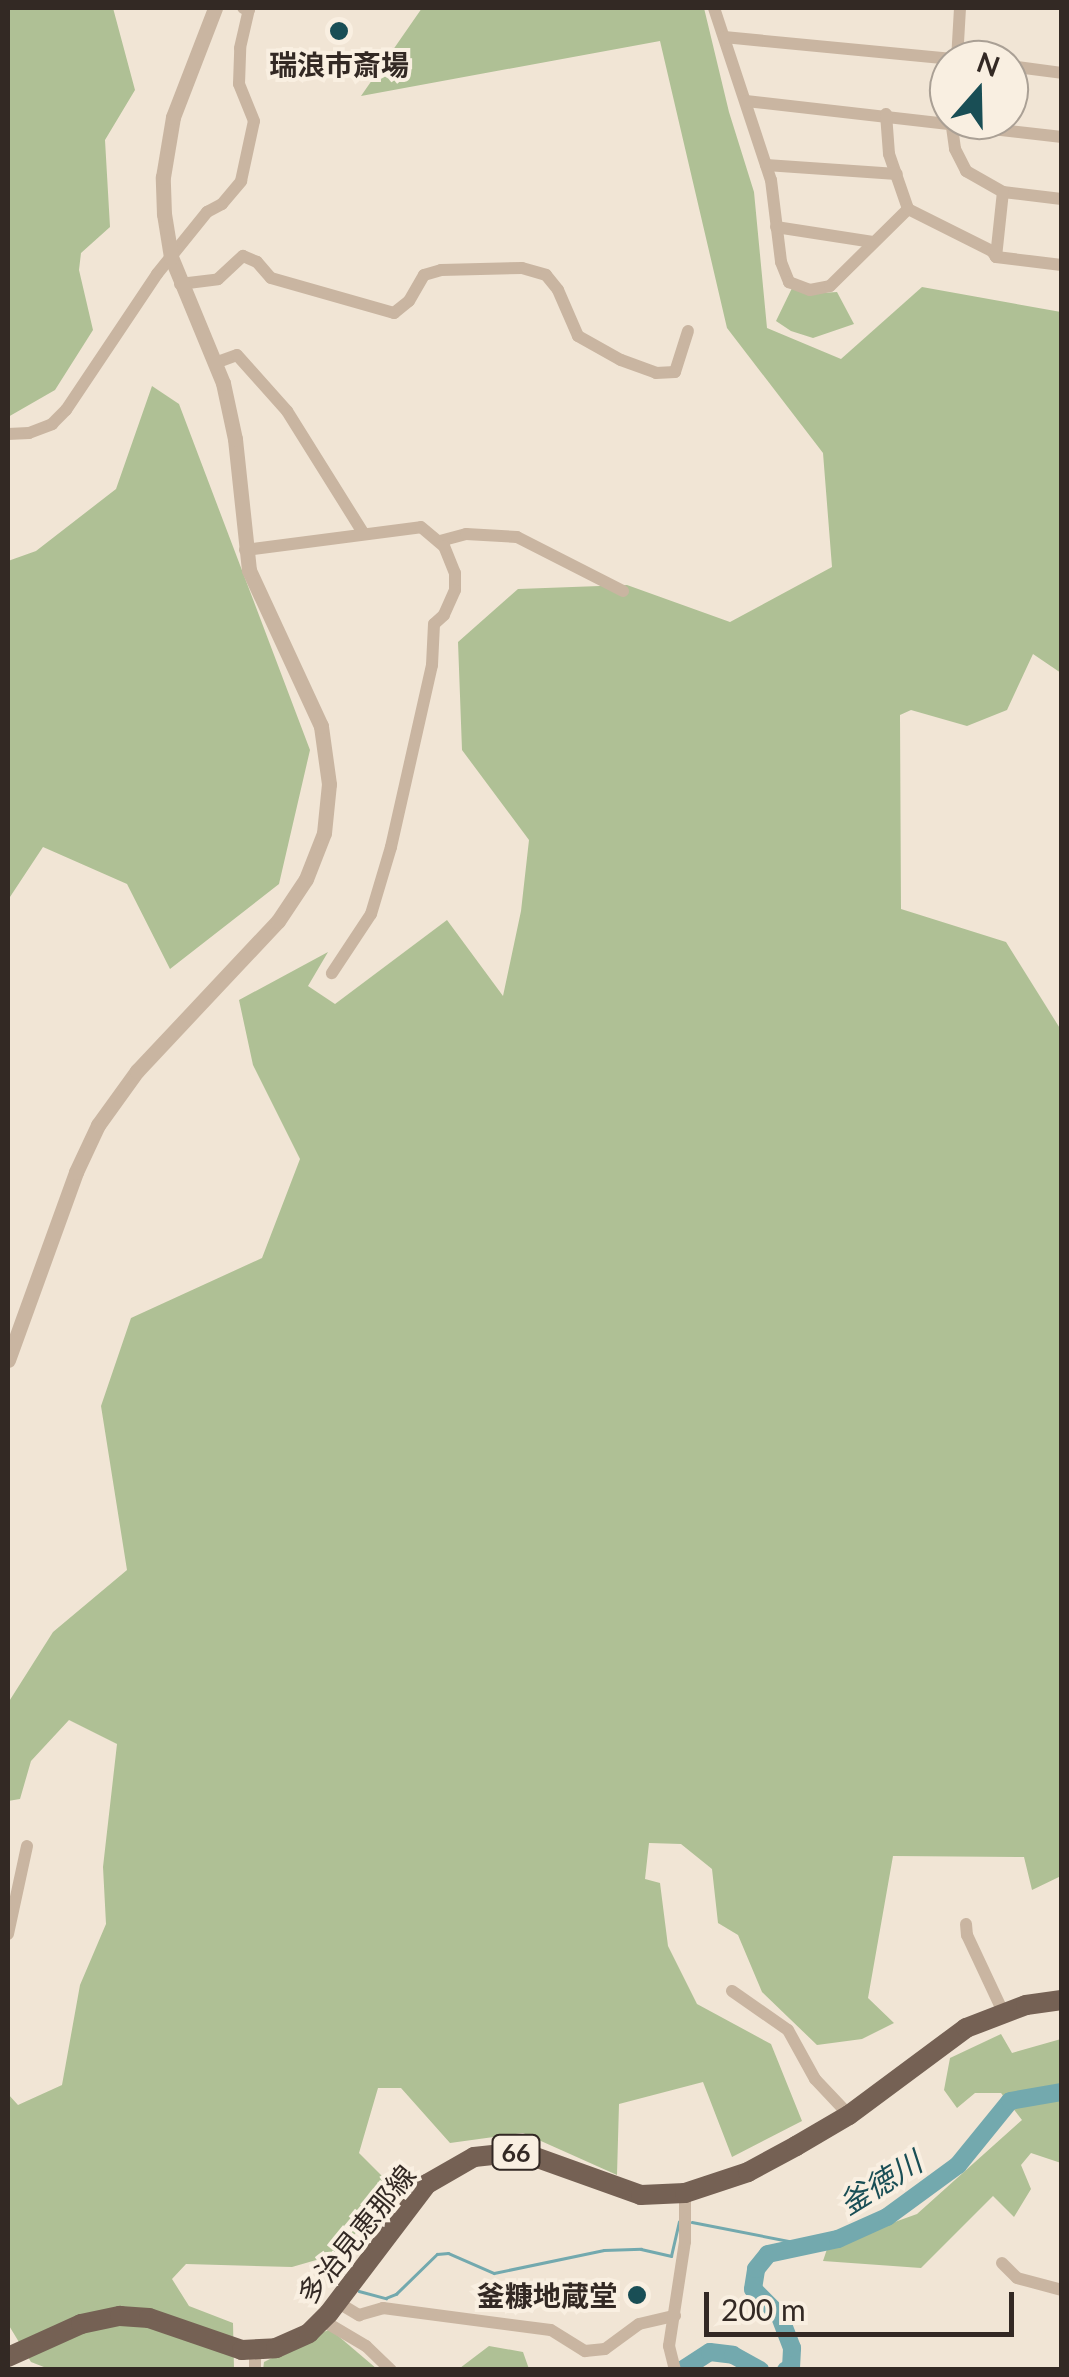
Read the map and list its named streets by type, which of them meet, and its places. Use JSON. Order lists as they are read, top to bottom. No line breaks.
{"streets":{"main road":["66","多治見恵那線"]},"water":["釜徳川"],"places":["瑞浪市斎場","釜糠地蔵堂"],"scale_bar":"200 m","north":"top"}
